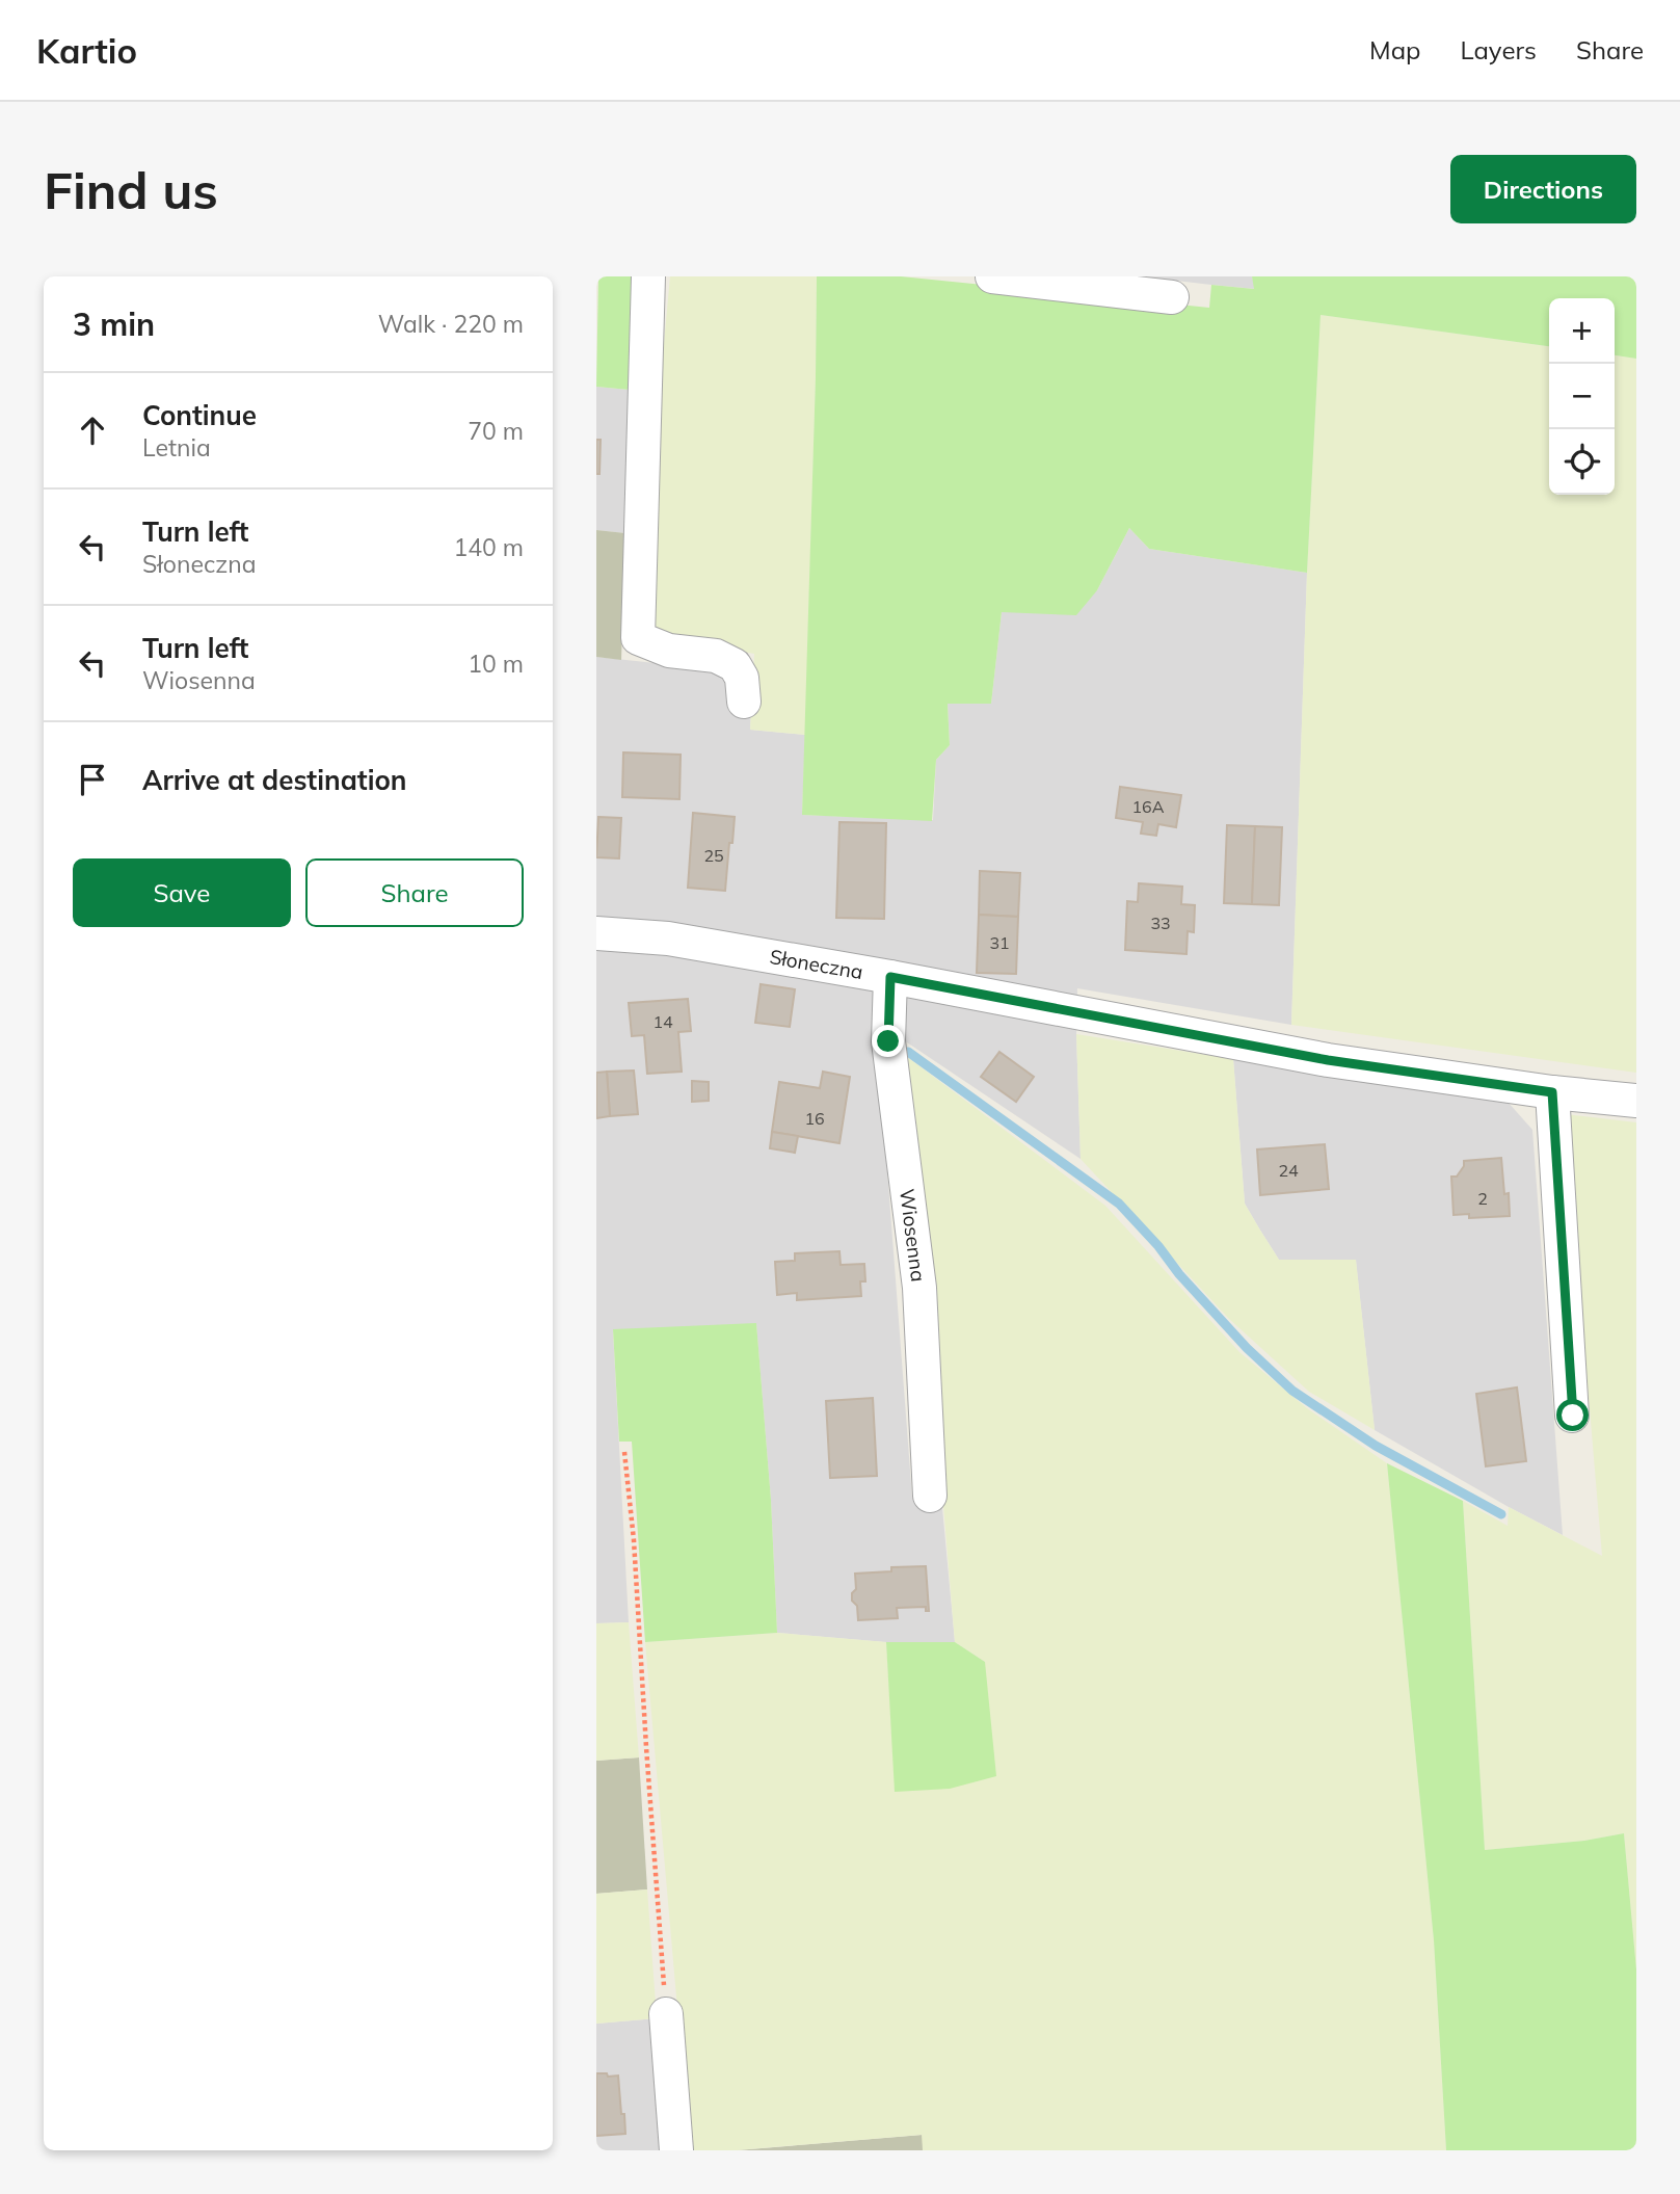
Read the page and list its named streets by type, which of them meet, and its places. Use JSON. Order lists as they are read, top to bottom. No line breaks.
{"streets":{"street":["Słoneczna","Wiosenna"]},"crossings":[["Słoneczna","Wiosenna"]],"house_numbers":["16A","25","33","31","14","16","24","2"],"page":{"header":"Kartio","nav":["Map","Layers","Share"],"buttons":["Directions",["Save","Share"]],"title":"Find us","heading":["3 min","Walk · 220 m"],"map_buttons":["+","−"],"list":[["Continue","Letnia","70 m"],["Turn left","Słoneczna","140 m"],["Turn left","Wiosenna","10 m"],"Arrive at destination"]}}
